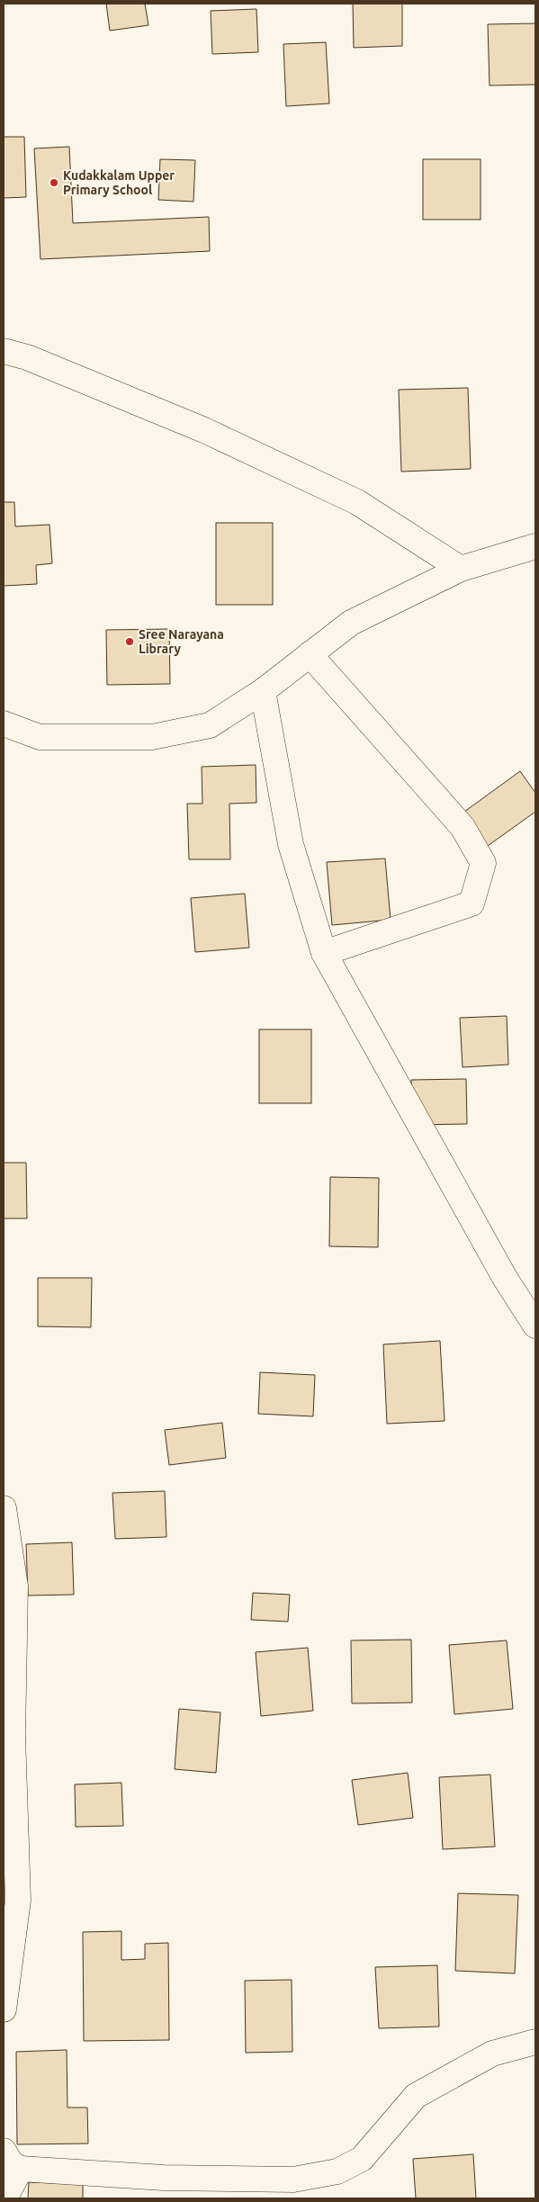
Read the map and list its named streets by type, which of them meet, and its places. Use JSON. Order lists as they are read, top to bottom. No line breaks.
{"places":["Kudakkalam Upper Primary School","Sree Narayana Library"]}
